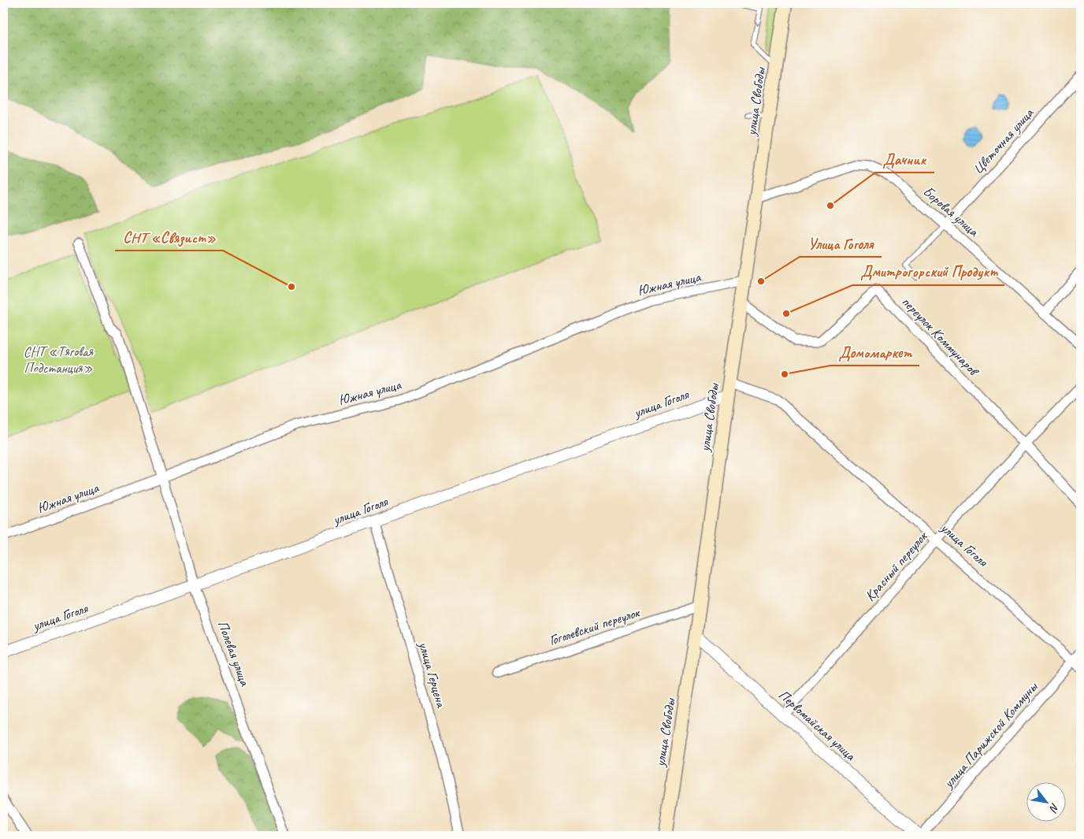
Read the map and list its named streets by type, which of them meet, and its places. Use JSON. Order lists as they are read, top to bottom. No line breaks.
{"streets":{"main road":["улица Свободы"],"street":["Цветочная улица","Боровая улица","Южная улица","переулок Коммунаров","улица Гоголя","Красный переулок","Гоголевский переулок","Полевая улица","улица Герцена","Первомайская улица","улица Парижской Коммуны"]},"crossings":[["улица Свободы","Боровая улица"],["улица Свободы","Южная улица"],["улица Свободы","переулок Коммунаров"],["улица Свободы","улица Гоголя"],["улица Свободы","Гоголевский переулок"],["улица Свободы","Первомайская улица"],["Цветочная улица","Боровая улица"],["Южная улица","Полевая улица"],["переулок Коммунаров","Красный переулок"],["улица Гоголя","Красный переулок"],["улица Гоголя","Полевая улица"],["улица Гоголя","улица Герцена"],["улица Гоголя","улица Парижской Коммуны"],["Красный переулок","Первомайская улица"],["Первомайская улица","улица Парижской Коммуны"]],"parks":["СНТ «Тяговая Подстанция»"],"places":["Дачник","Улица Гоголя","СНТ «Связист»","Дмитрогорский Продукт","Домомаркет"],"north":"bottom right"}
